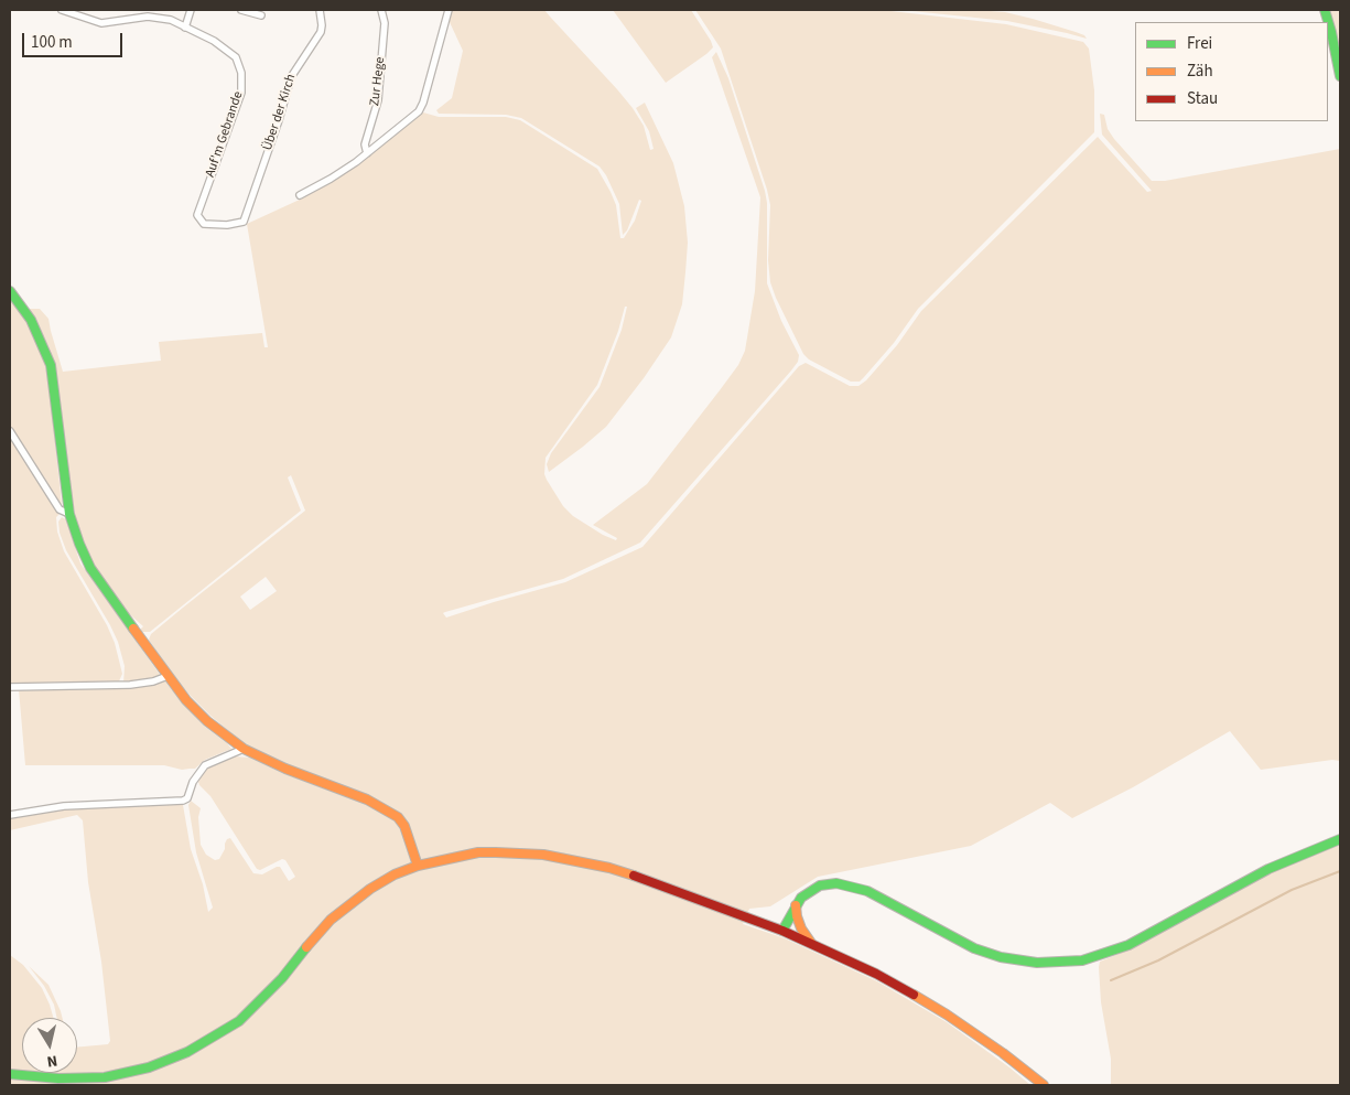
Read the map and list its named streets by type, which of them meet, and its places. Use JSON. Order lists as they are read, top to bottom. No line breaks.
{"streets":{"street":["Zur Hege","Über der Kirch","Auf'm Gebrande"]},"crossings":[["Über der Kirch","Auf'm Gebrande"]],"legend":["Frei","Zäh","Stau"],"scale_bar":"100 m","north":"bottom"}
